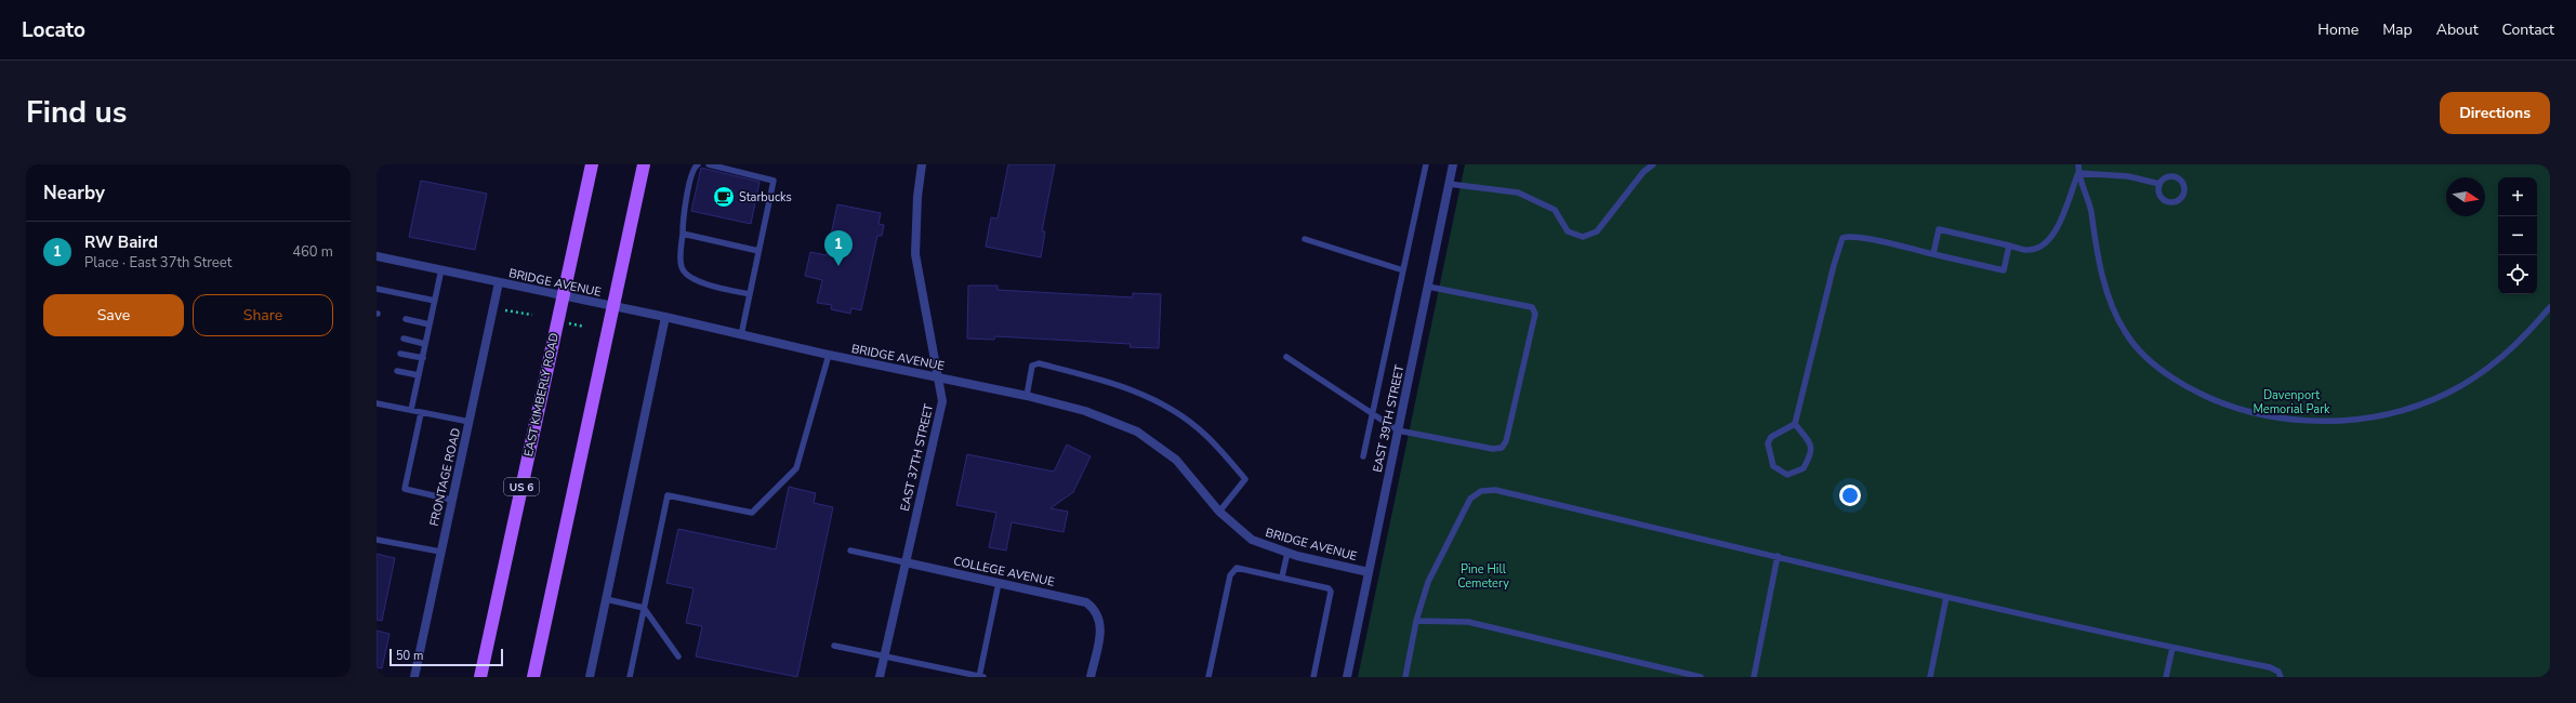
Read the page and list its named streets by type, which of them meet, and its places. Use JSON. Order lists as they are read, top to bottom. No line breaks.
{"streets":{"main road":["EAST KIMBERLY ROAD","US 6"],"street":["BRIDGE AVENUE","EAST 39TH STREET","EAST 37TH STREET","FRONTAGE ROAD","COLLEGE AVENUE"]},"crossings":[["BRIDGE AVENUE","EAST KIMBERLY ROAD"],["BRIDGE AVENUE","EAST 39TH STREET"],["BRIDGE AVENUE","EAST 37TH STREET"],["BRIDGE AVENUE","FRONTAGE ROAD"],["EAST 37TH STREET","COLLEGE AVENUE"]],"parks":["Davenport Memorial Park","Pine Hill Cemetery"],"places":{"cafe":["Starbucks"]},"scale_bar":"50 m","north":"right","page":{"header":"Locato","nav":["Home","Map","About","Contact"],"title":"Find us","buttons":["Directions",["Save","Share"]],"heading":"Nearby","map_buttons":["+","−"],"list":[{"mark":"1","name":"RW Baird","note":"Place · East 37th Street","value":"460 m"}],"pins":"1","scale":"50 m"}}
